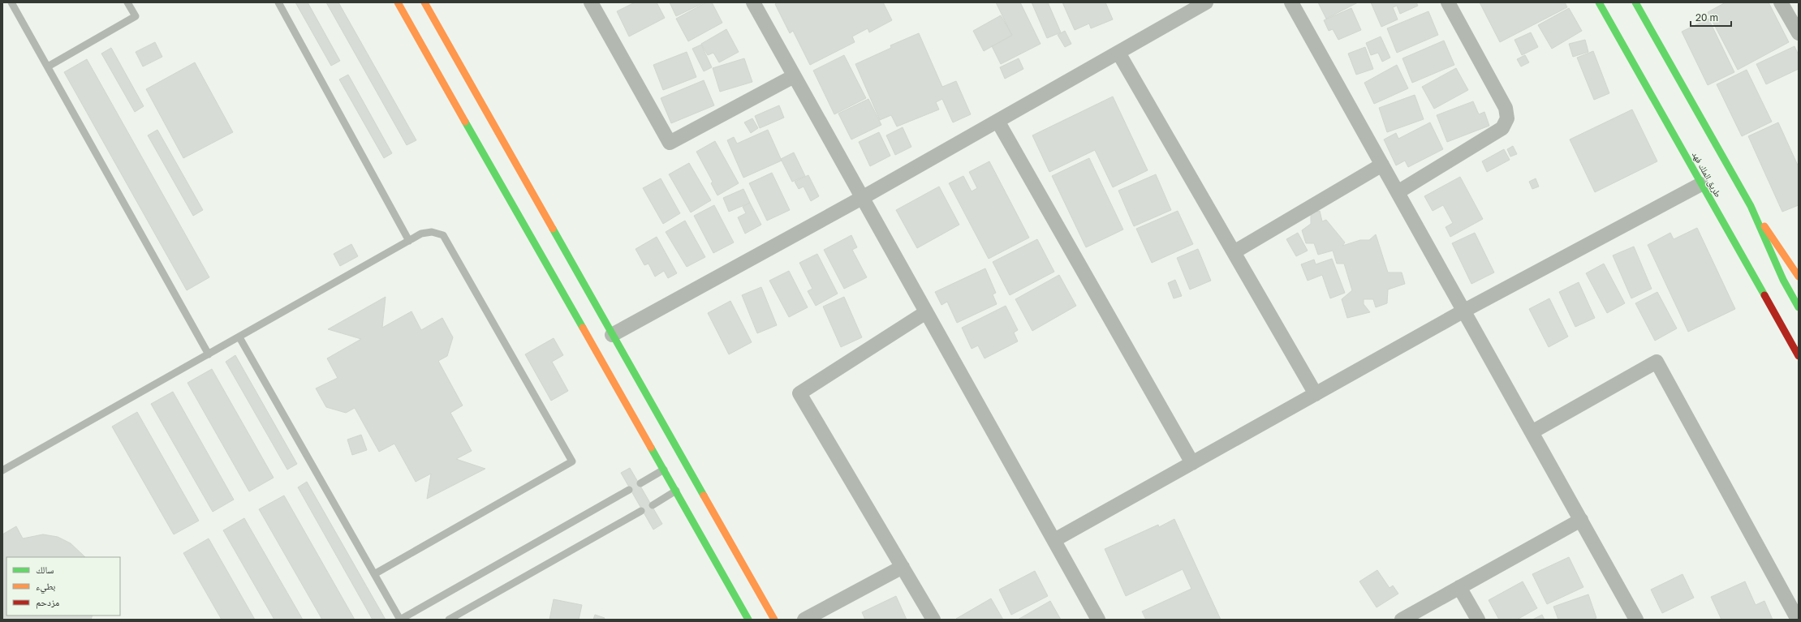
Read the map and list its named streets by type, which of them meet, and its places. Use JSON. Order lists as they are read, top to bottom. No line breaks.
{"streets":{"main road":["طريق الملك فهد"]},"legend":["سالك","بطيء","مزدحم"],"scale_bar":"20 m"}
